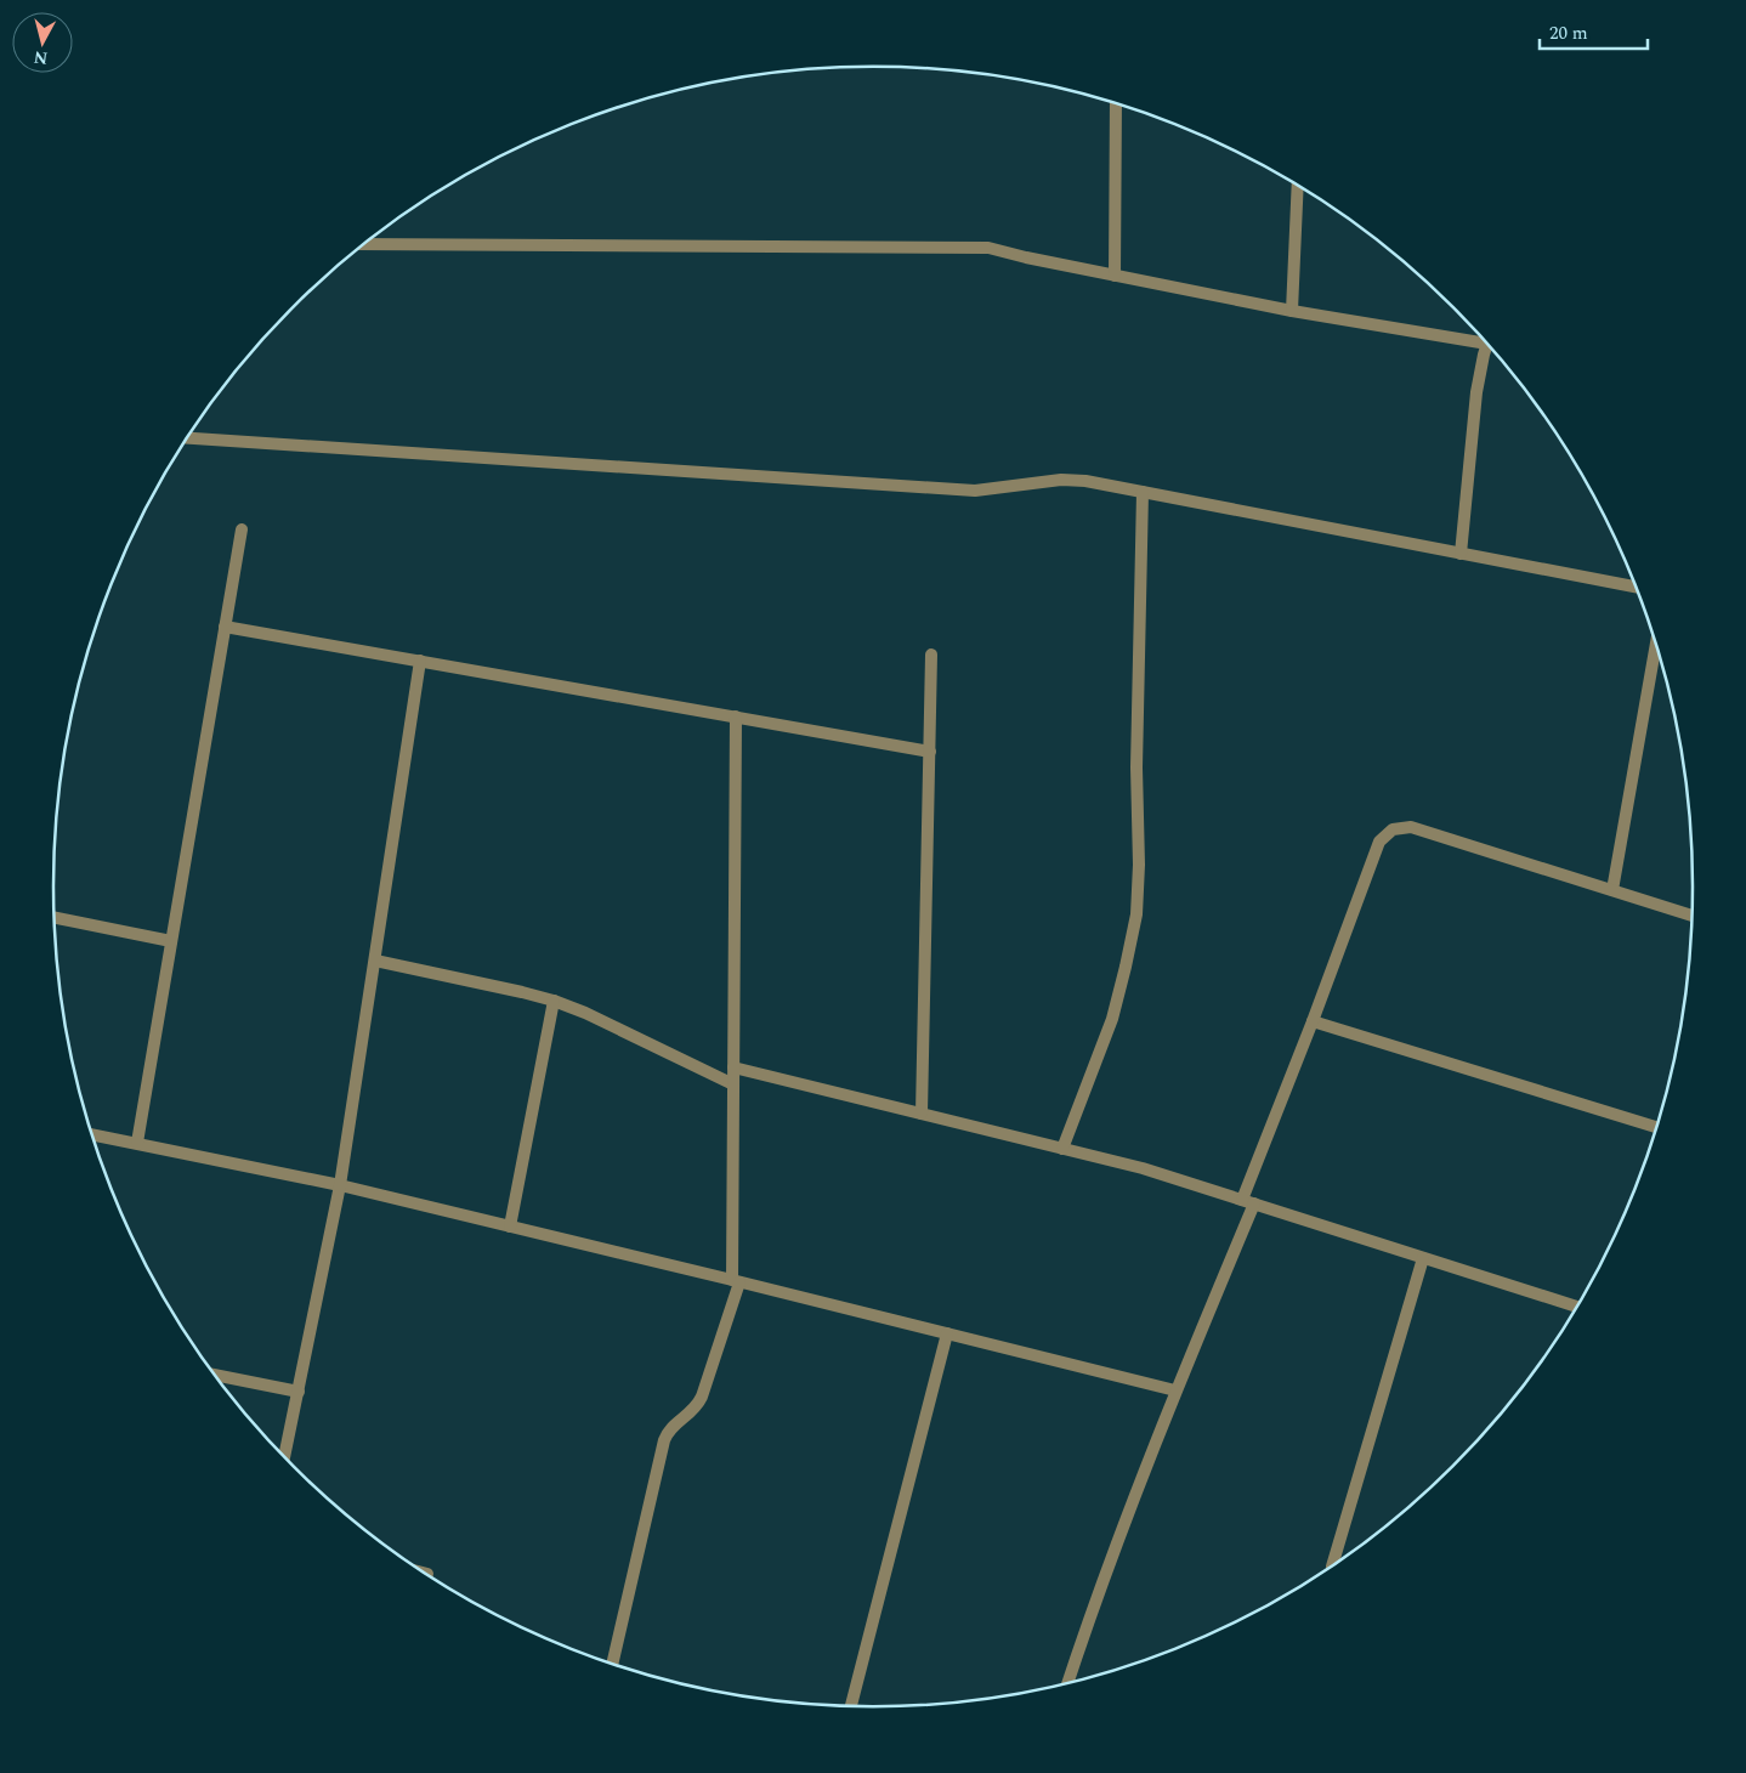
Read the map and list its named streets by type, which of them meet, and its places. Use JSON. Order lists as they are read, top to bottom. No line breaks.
{"scale_bar":"20 m","north":"bottom"}
